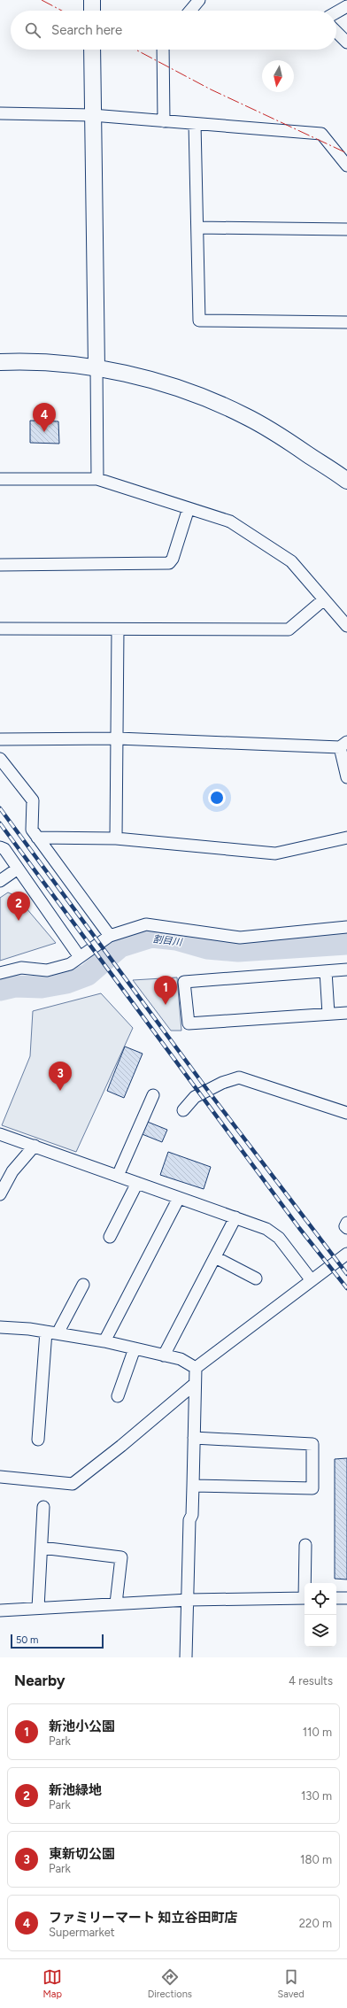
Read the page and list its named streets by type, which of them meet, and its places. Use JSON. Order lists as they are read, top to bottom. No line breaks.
{"water":["割目川"],"scale_bar":"50 m","north":"bottom","page":{"search":"Search here","pins":["4","2","1","3"],"scale":"50 m","heading":["Nearby","4 results"],"list":[{"mark":"1","name":"新池小公園","note":"Park","value":"110 m"},{"mark":"2","name":"新池緑地","note":"Park","value":"130 m"},{"mark":"3","name":"東新切公園","note":"Park","value":"180 m"},{"mark":"4","name":"ファミリーマート 知立谷田町店","note":"Supermarket","value":"220 m"}],"nav":["Map","Directions","Saved"]}}
